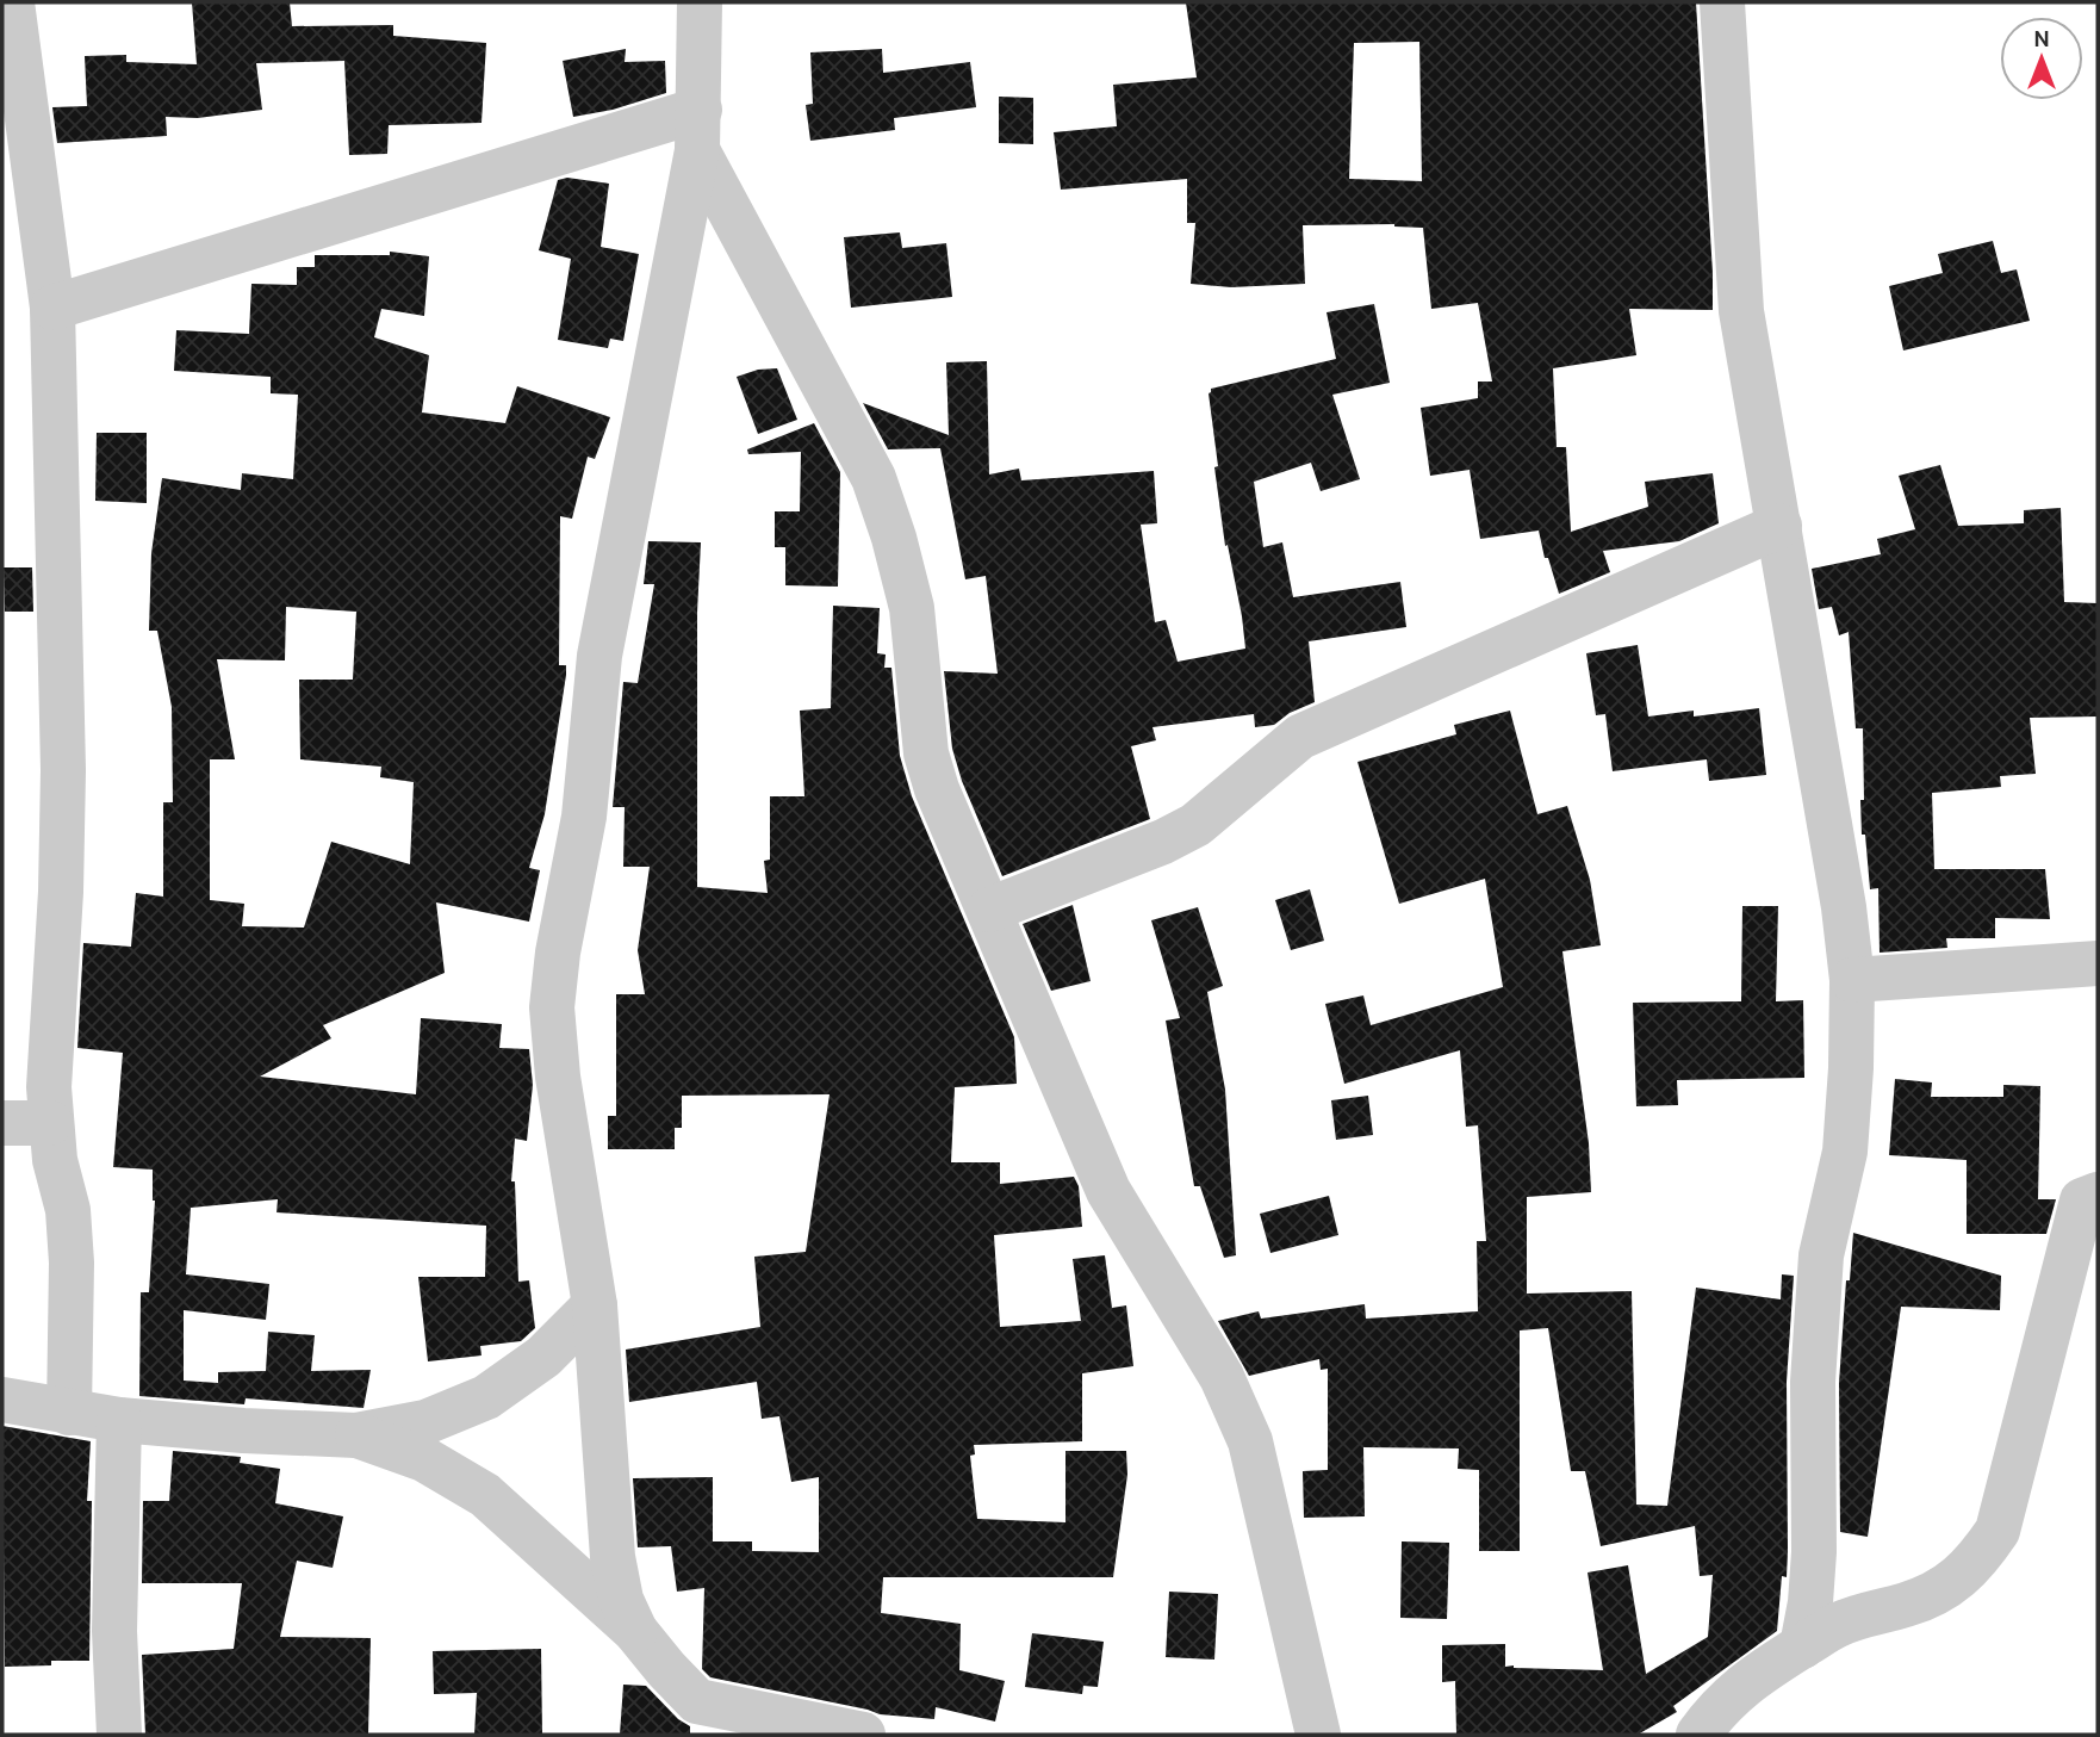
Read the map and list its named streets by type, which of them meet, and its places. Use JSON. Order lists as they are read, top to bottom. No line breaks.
{"north":"top"}
